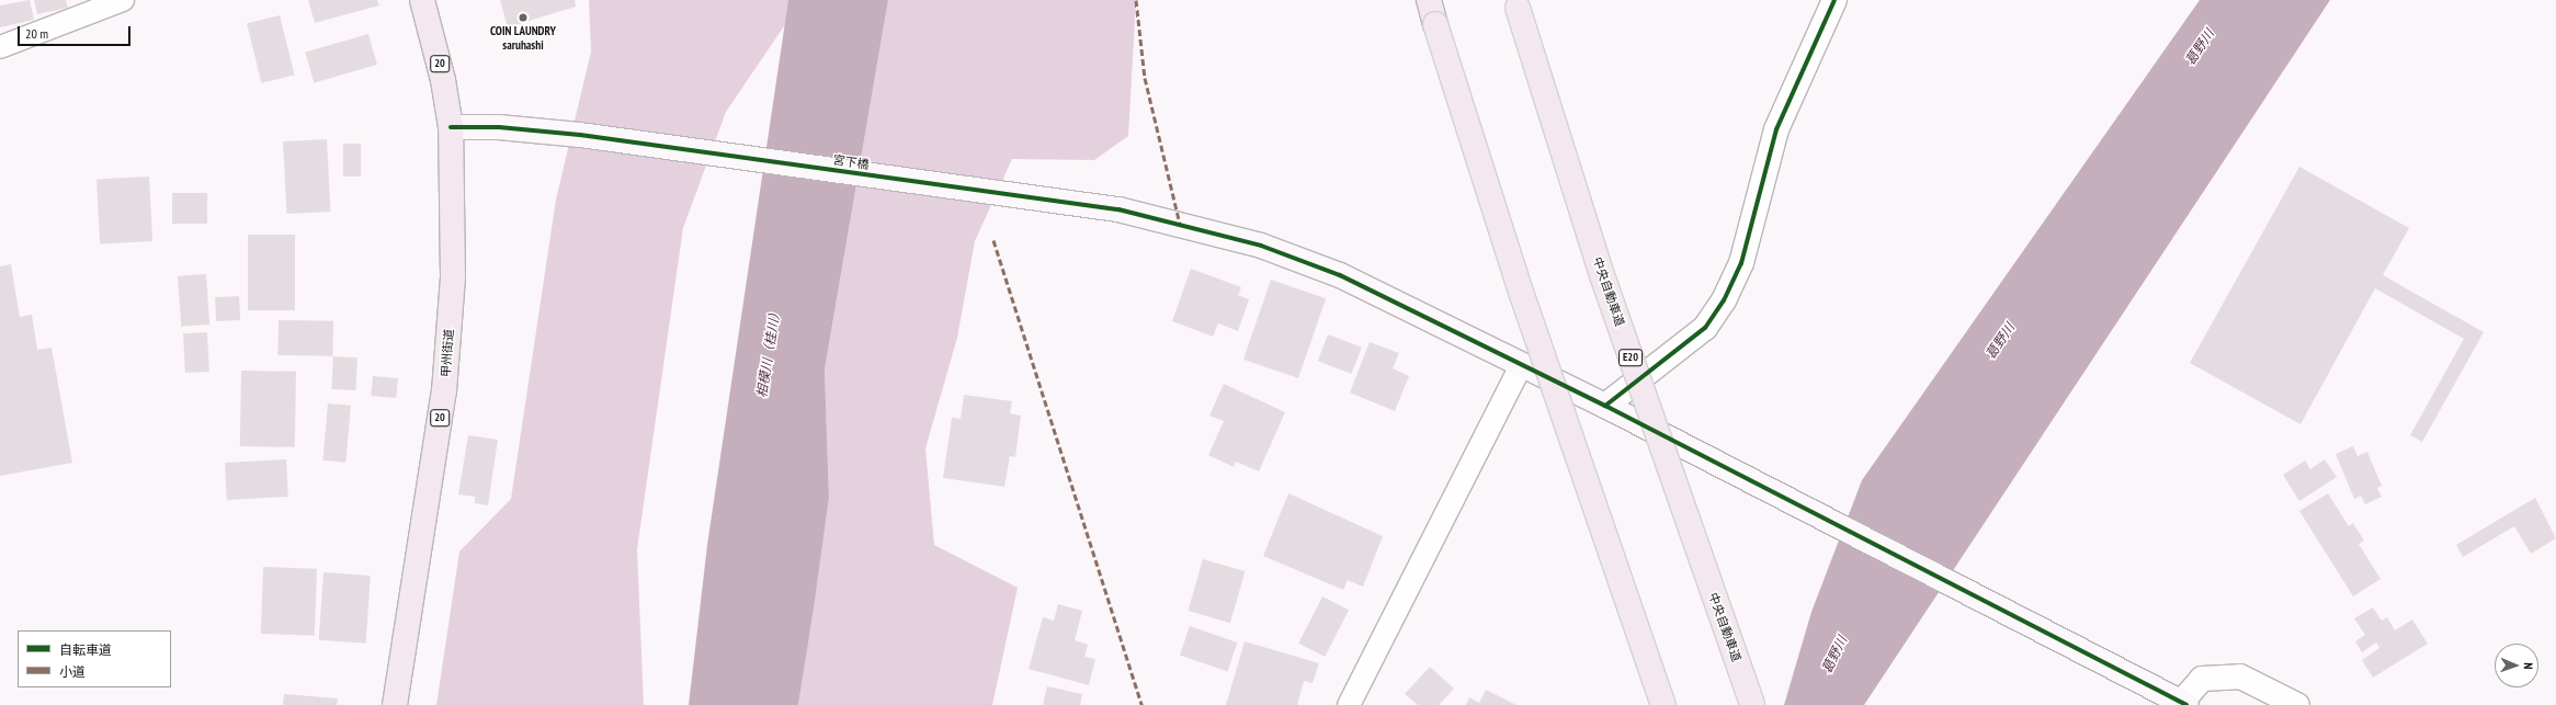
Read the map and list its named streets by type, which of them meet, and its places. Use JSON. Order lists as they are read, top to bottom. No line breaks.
{"streets":{"highway":["20","中央自動車道","甲州街道","E20"],"street":["宮下橋"]},"crossings":[["宮下橋","甲州街道"]],"water":["葛野川","相模川（桂川）"],"places":["COIN LAUNDRY saruhashi"],"legend":["自転車道","小道"],"scale_bar":"20 m","north":"right"}
